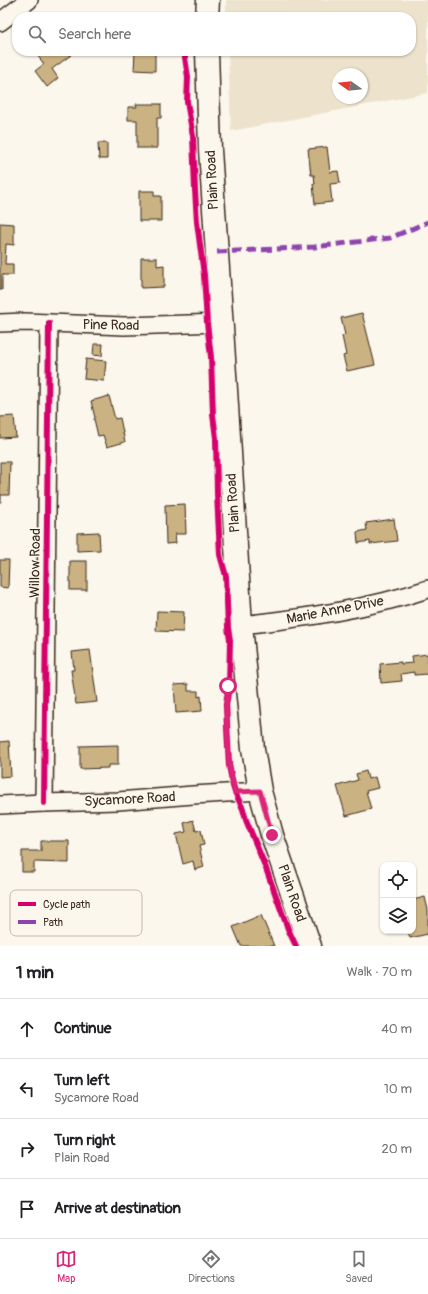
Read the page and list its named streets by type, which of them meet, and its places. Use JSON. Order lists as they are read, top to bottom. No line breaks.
{"streets":{"main road":["Plain Road"],"street":["Pine Road","Willow Road","Marie Anne Drive","Sycamore Road"]},"crossings":[["Plain Road","Pine Road"],["Plain Road","Marie Anne Drive"],["Plain Road","Sycamore Road"],["Pine Road","Willow Road"],["Willow Road","Sycamore Road"]],"legend":["Cycle path","Path"],"north":"left","page":{"search":"Search here","heading":["1 min","Walk · 70 m"],"list":[["Continue","40 m"],["Turn left","Sycamore Road","10 m"],["Turn right","Plain Road","20 m"],"Arrive at destination"],"nav":["Map","Directions","Saved"]}}
